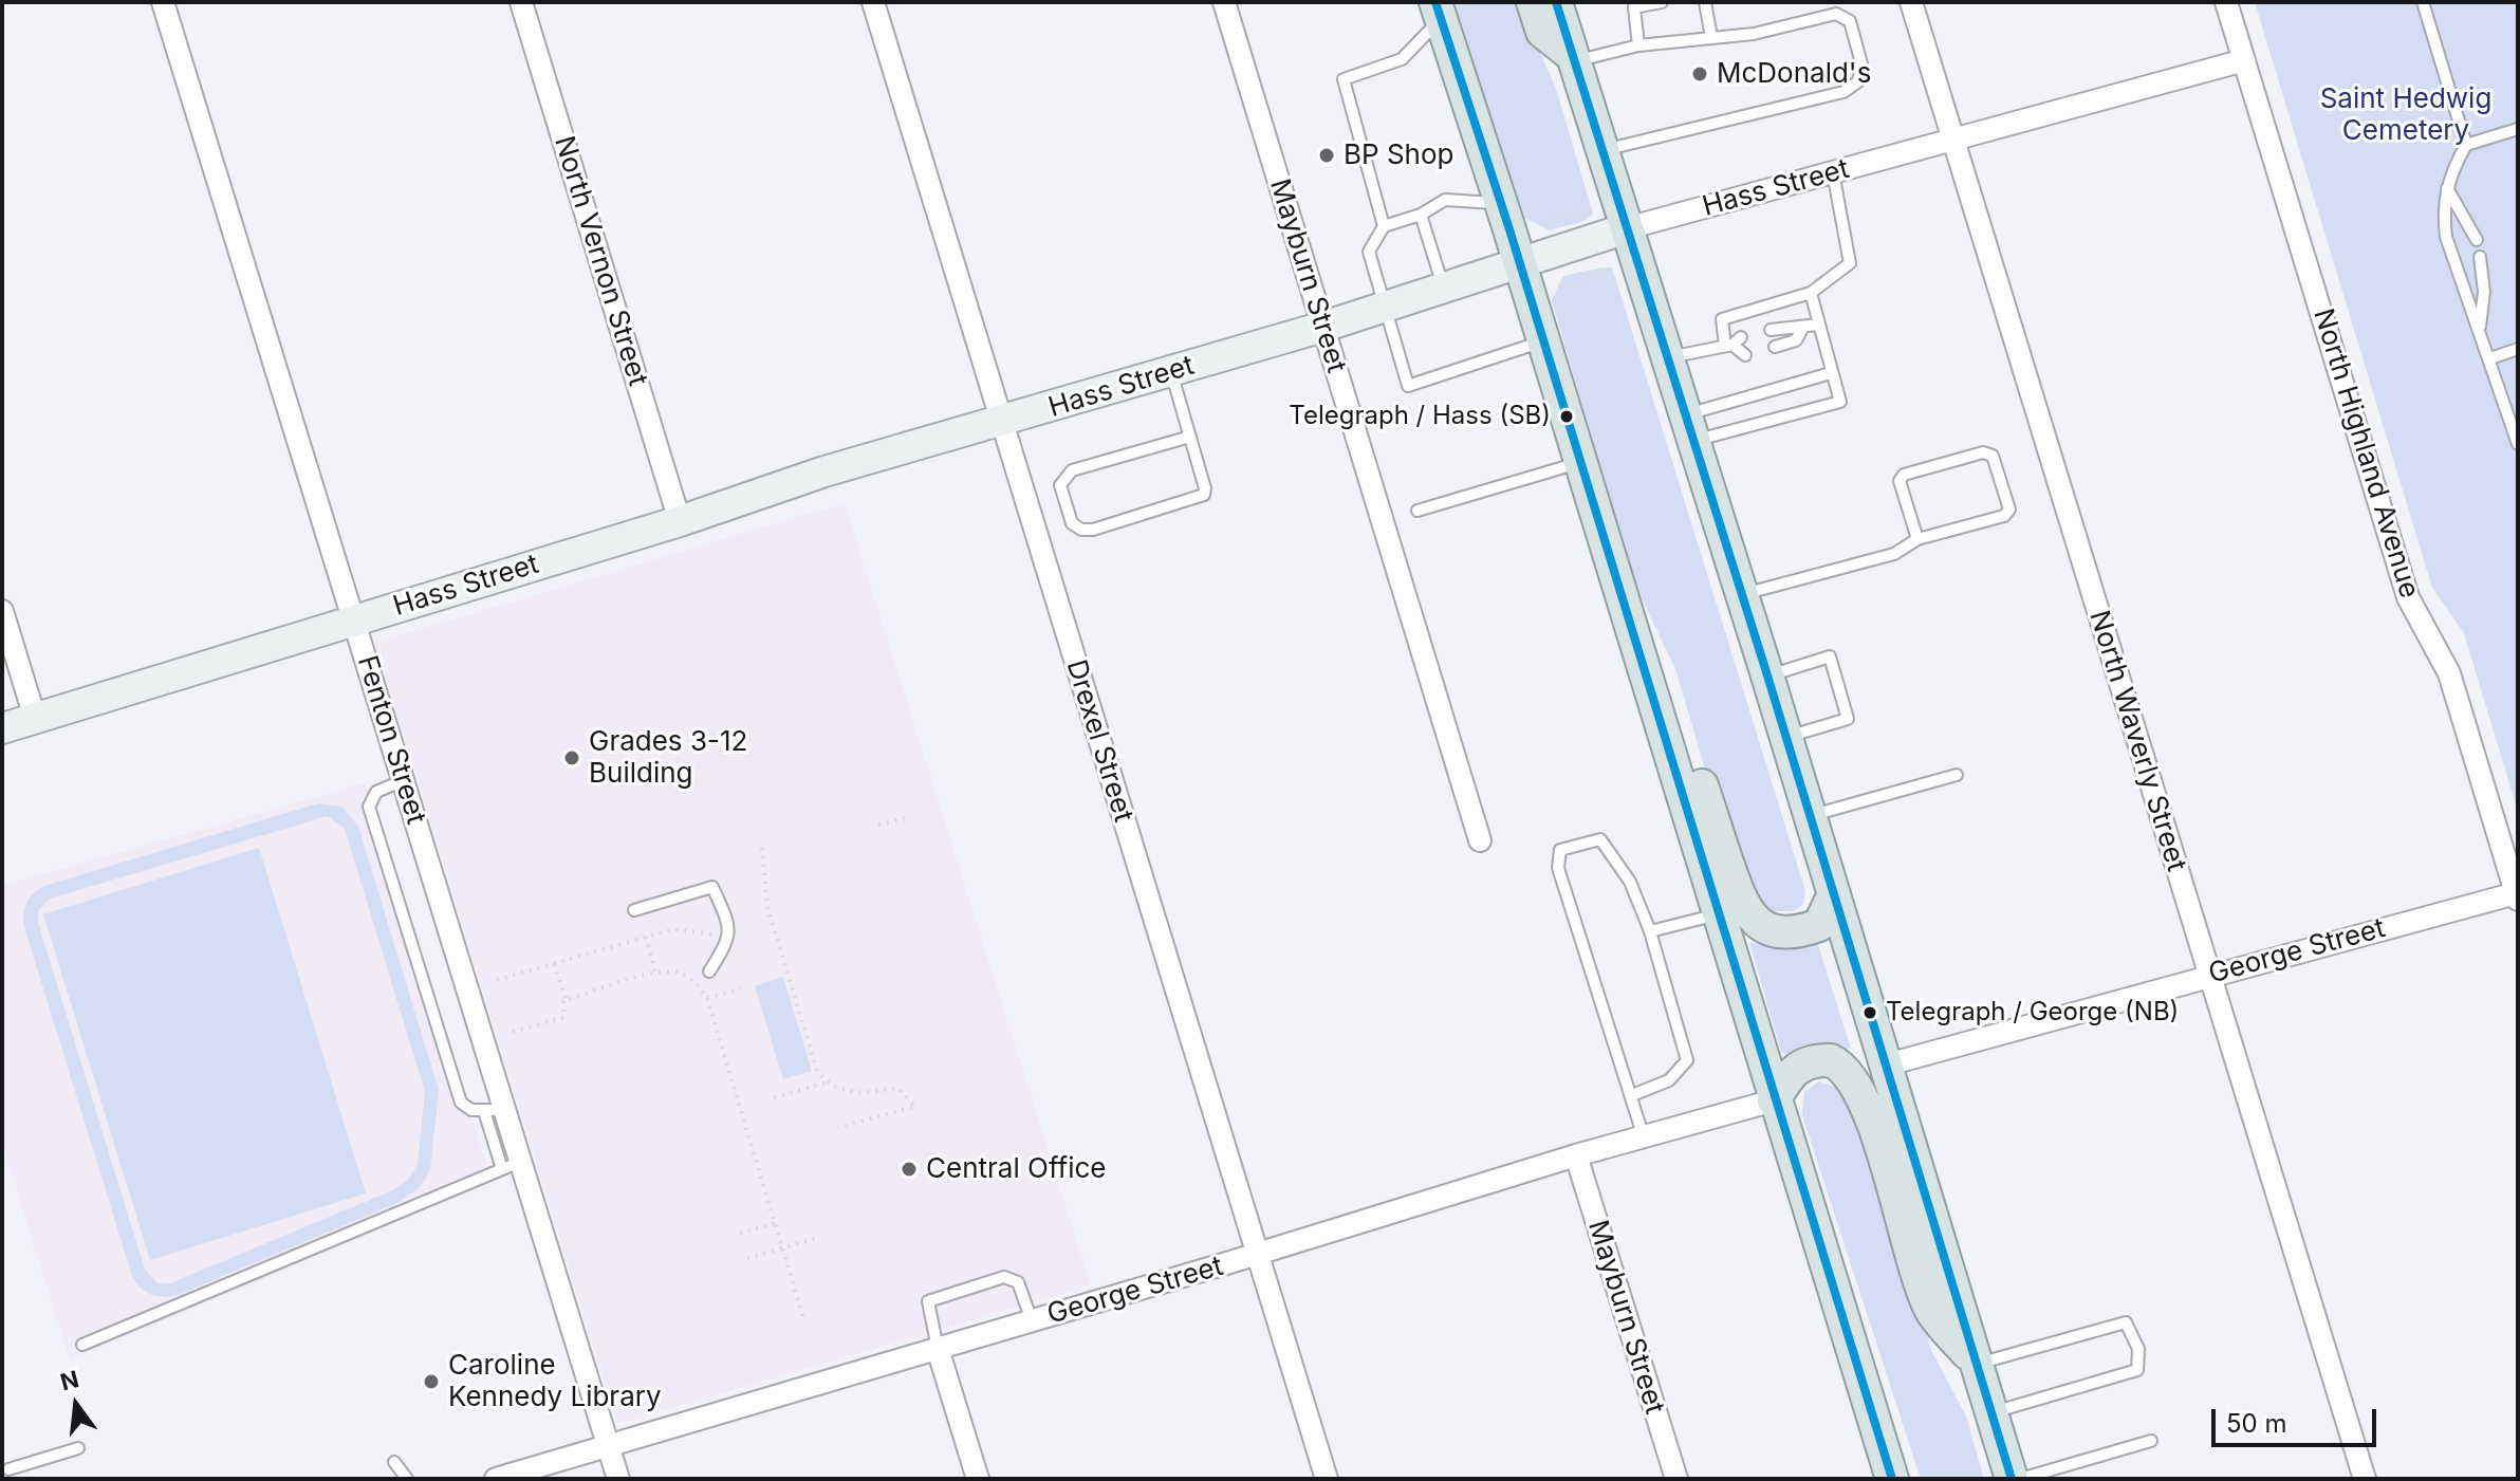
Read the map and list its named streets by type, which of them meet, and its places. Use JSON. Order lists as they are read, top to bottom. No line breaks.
{"streets":{"street":["Hass Street","North Vernon Street","Mayburn Street","North Highland Avenue","Fenton Street","Drexel Street","North Waverly Street","George Street"]},"crossings":[["Hass Street","North Vernon Street"],["Hass Street","Mayburn Street"],["Hass Street","North Highland Avenue"],["Hass Street","Fenton Street"],["Hass Street","Drexel Street"],["Hass Street","North Waverly Street"],["Mayburn Street","George Street"],["North Highland Avenue","George Street"],["Fenton Street","George Street"],["Drexel Street","George Street"],["North Waverly Street","George Street"]],"parks":["Saint Hedwig Cemetery"],"places":["McDonald's","BP Shop","Telegraph / Hass (SB)","Grades 3-12 Building","Telegraph / George (NB)","Central Office","Caroline Kennedy Library"],"scale_bar":"50 m","north":"top"}
